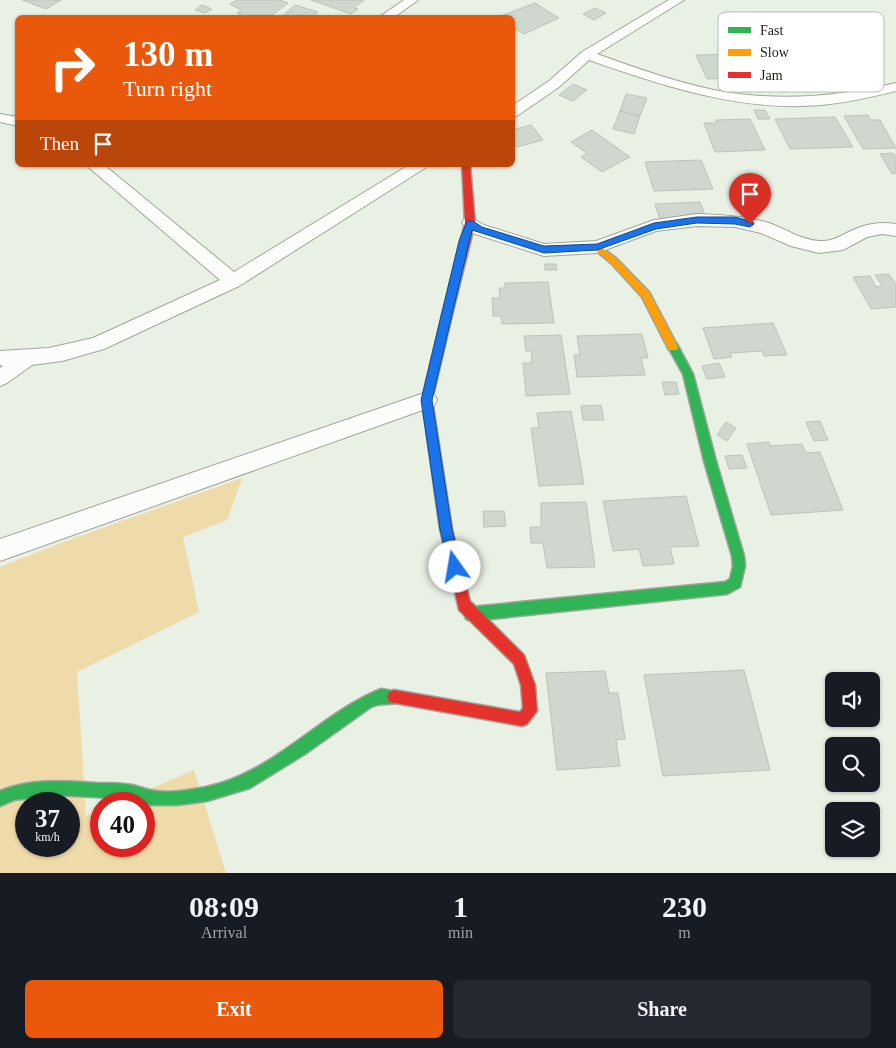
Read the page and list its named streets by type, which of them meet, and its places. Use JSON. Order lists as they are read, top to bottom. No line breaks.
{"legend":["Fast","Slow","Jam"],"page":{"turn":["130 m","Turn right"],"then":"Then","speed":"37 km/h","limit":"40","eta":["08:09","Arrival","1","min","230","m"],"buttons":["Exit","Share"]}}
